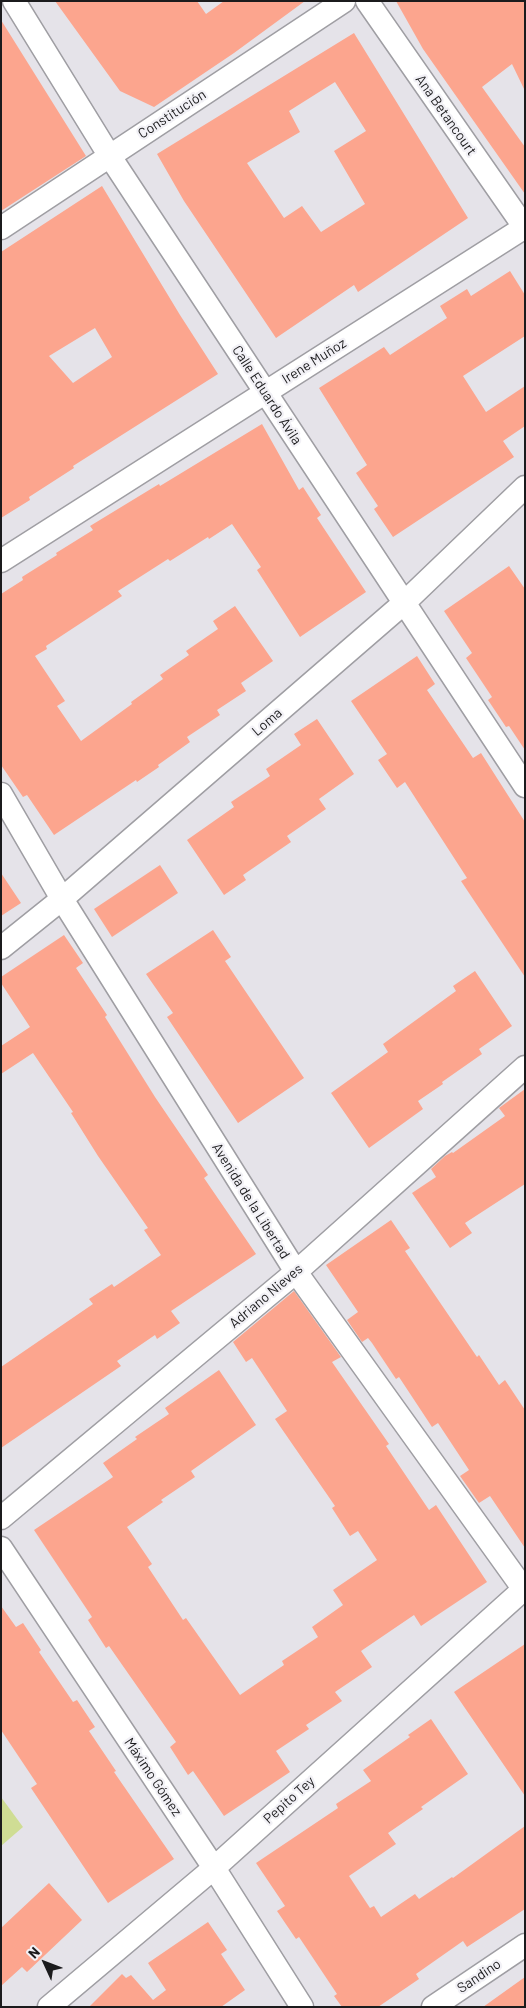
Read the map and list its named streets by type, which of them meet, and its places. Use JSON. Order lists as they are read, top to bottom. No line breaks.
{"streets":{"street":["Constitución","Ana Betancourt","Irene Muñoz","Calle Eduardo Ávila","Loma","Avenida de la Libertad","Adriano Nieves","Máximo Gómez","Pepito Tey","Sandino"]},"crossings":[["Constitución","Calle Eduardo Ávila"],["Ana Betancourt","Irene Muñoz"],["Irene Muñoz","Calle Eduardo Ávila"],["Calle Eduardo Ávila","Loma"],["Loma","Avenida de la Libertad"],["Avenida de la Libertad","Adriano Nieves"],["Avenida de la Libertad","Pepito Tey"],["Máximo Gómez","Pepito Tey"]],"north":"top left"}
